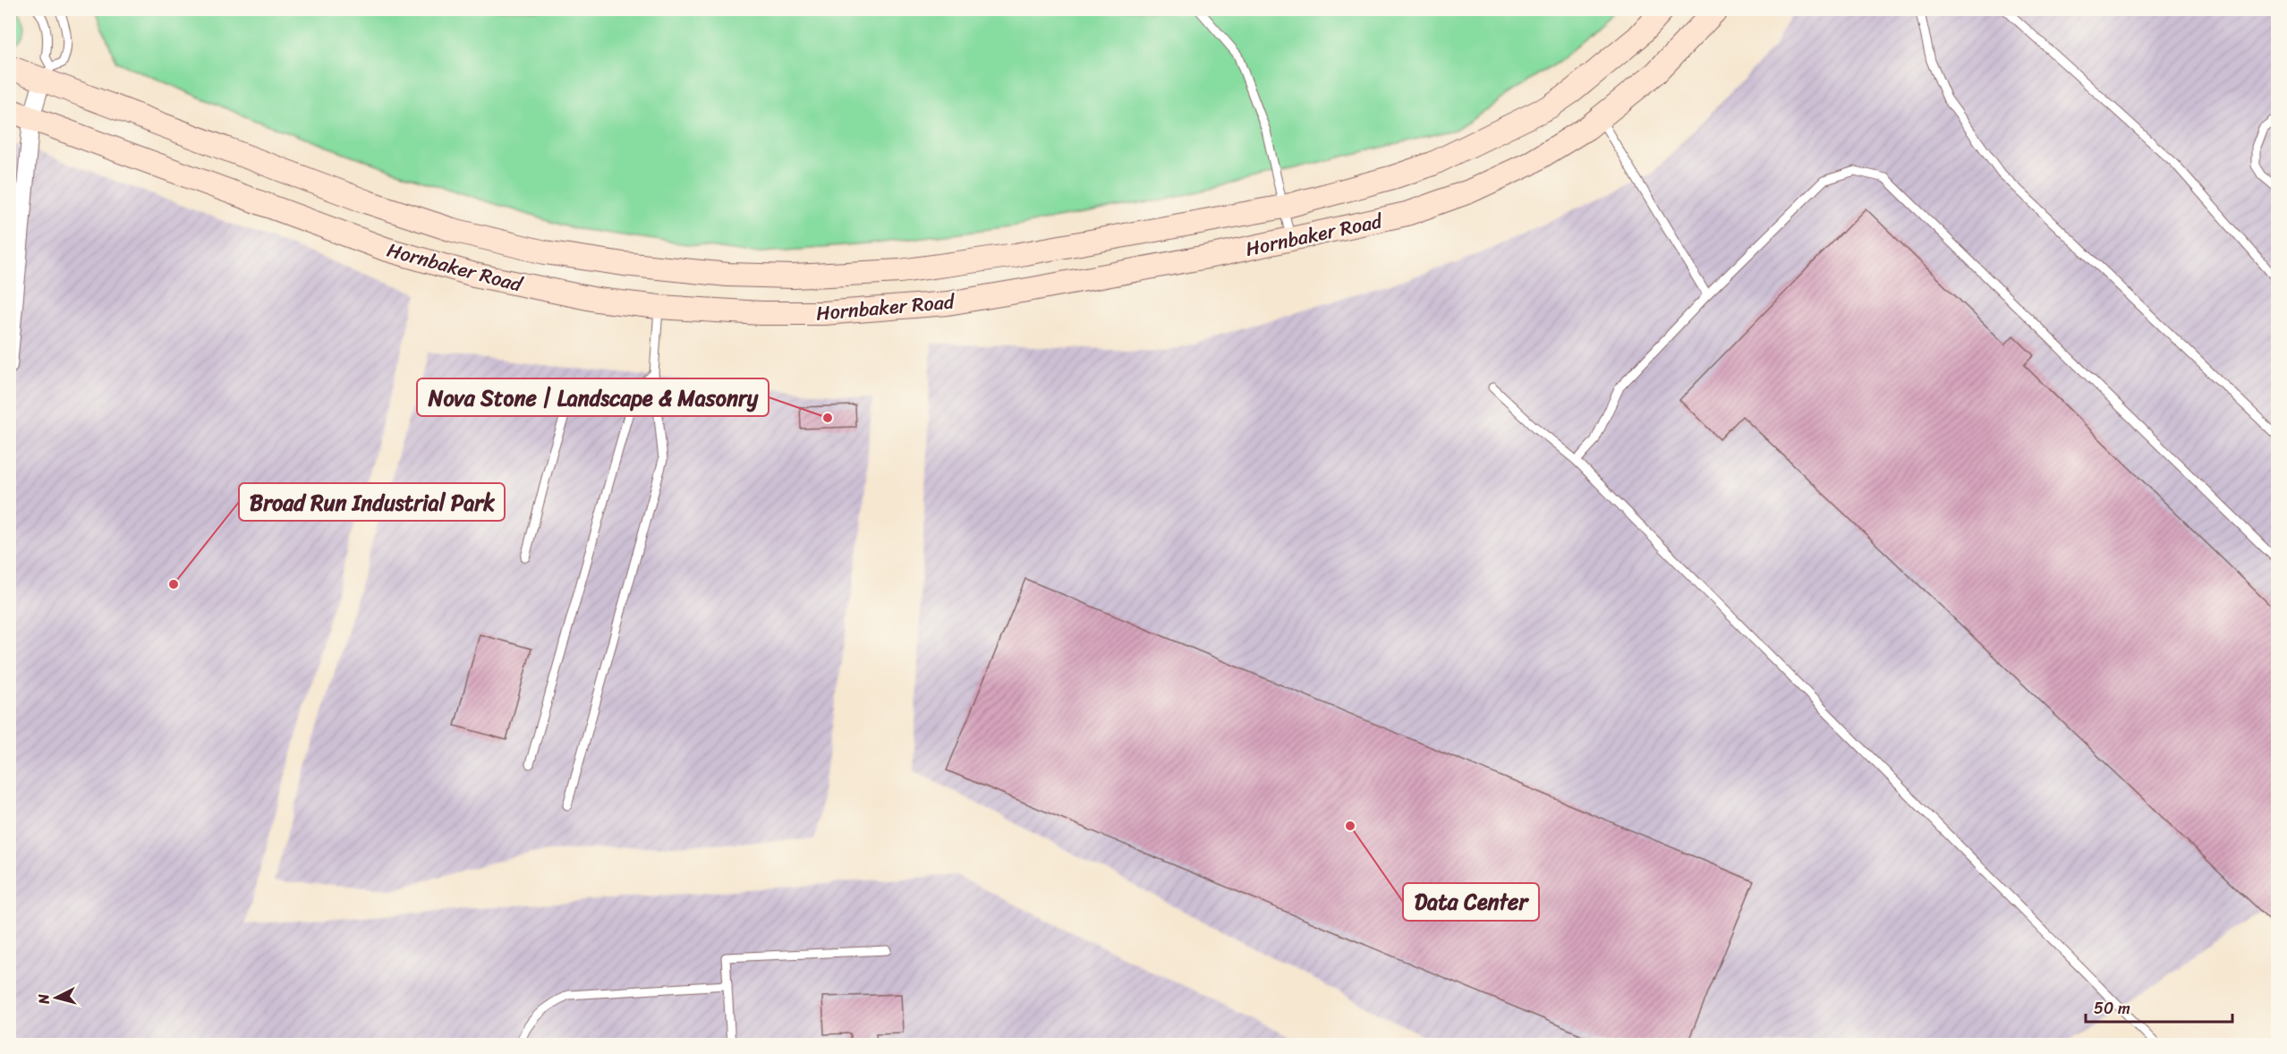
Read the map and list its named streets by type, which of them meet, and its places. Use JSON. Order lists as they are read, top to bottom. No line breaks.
{"streets":{"main road":["Hornbaker Road"]},"places":["Nova Stone | Landscape & Masonry","Broad Run Industrial Park","Data Center"],"scale_bar":"50 m","north":"left"}
